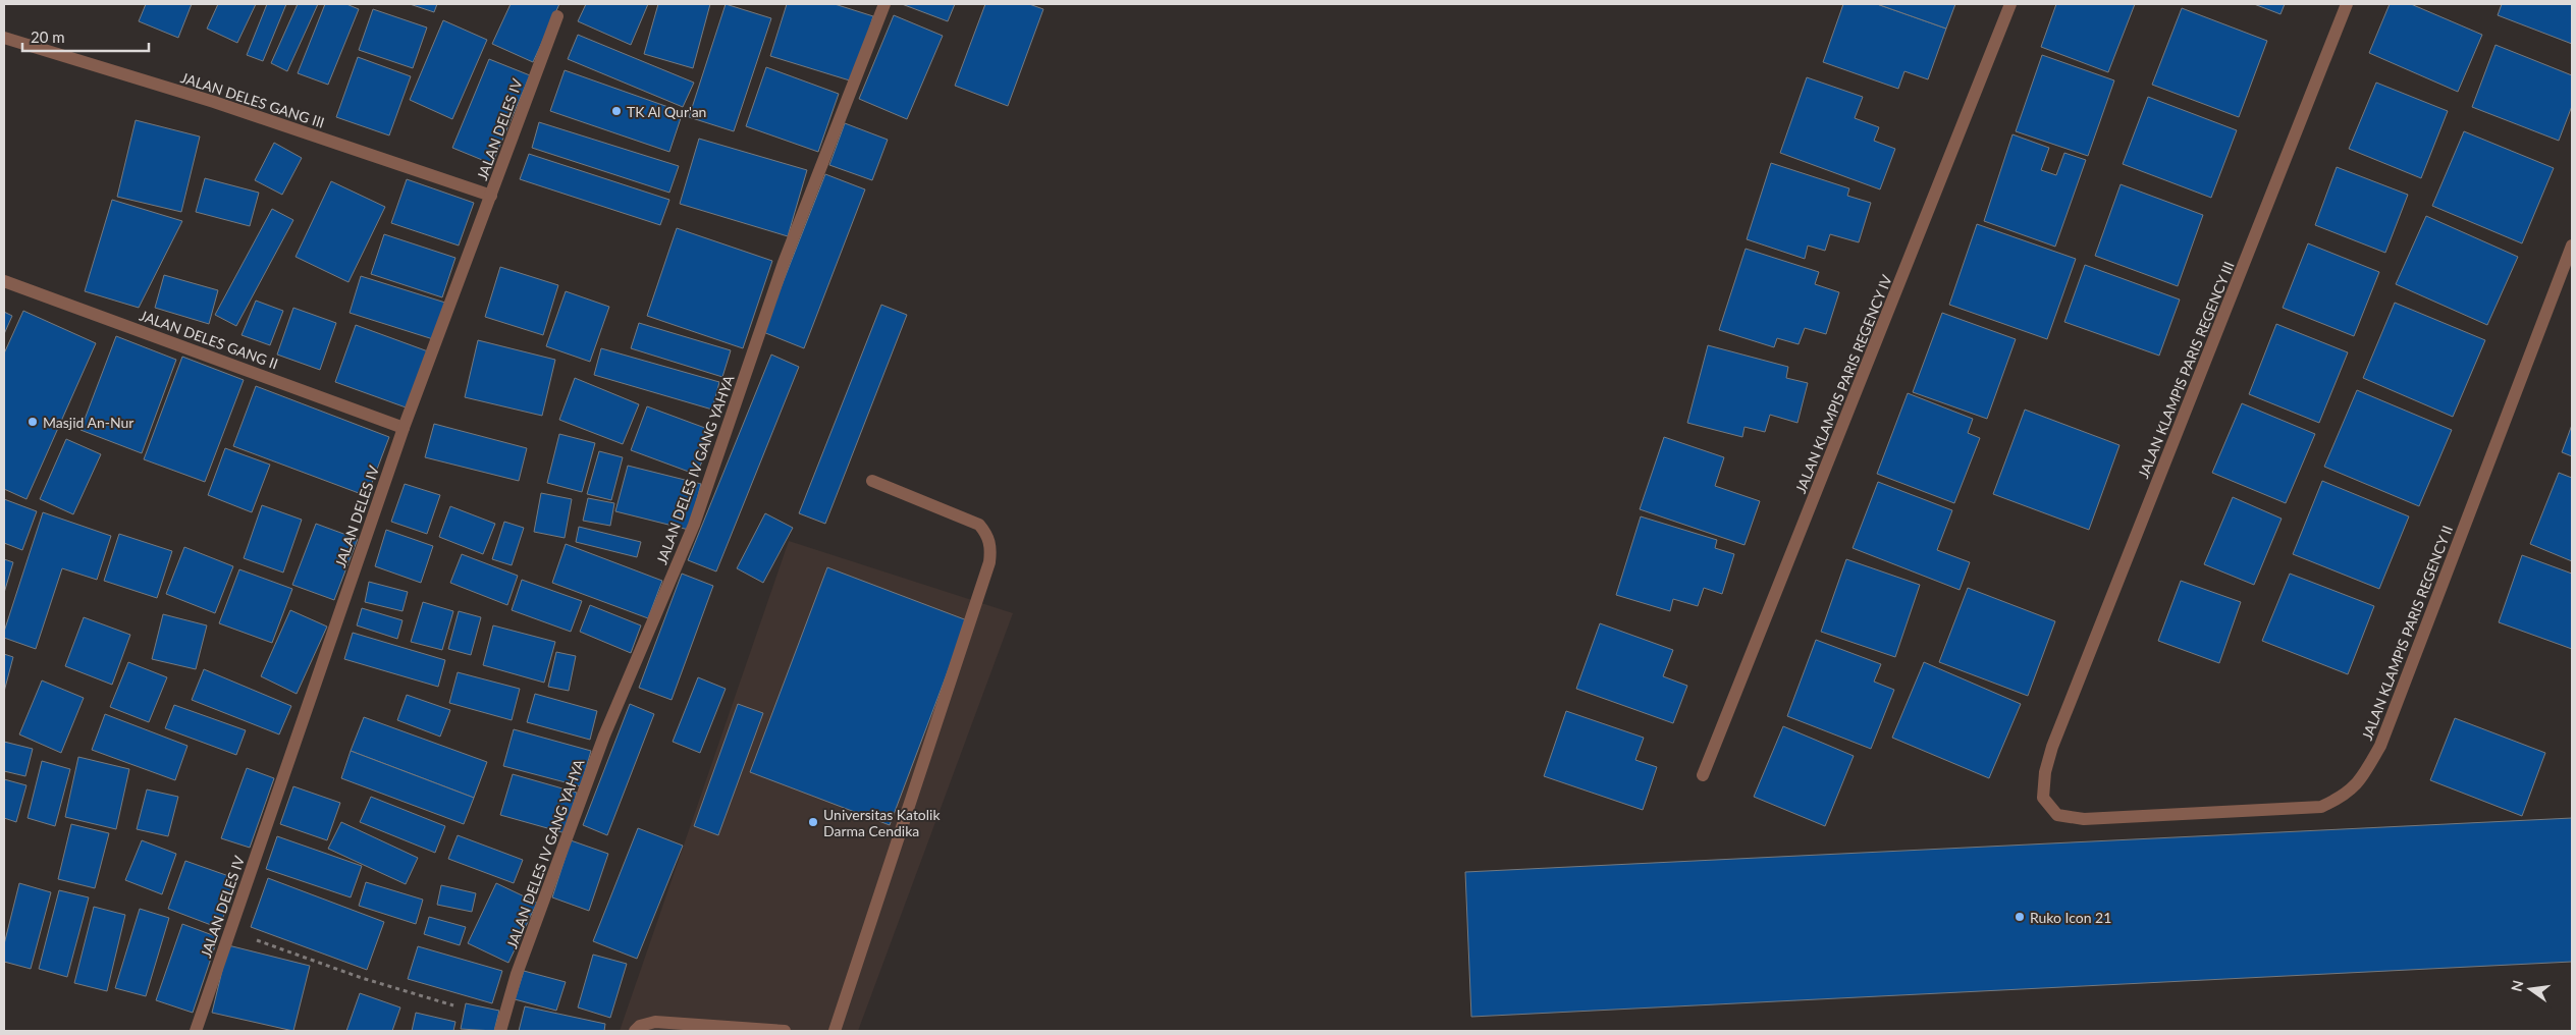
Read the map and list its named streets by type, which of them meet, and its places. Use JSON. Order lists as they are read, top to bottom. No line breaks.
{"streets":{"street":["JALAN DELES GANG III","JALAN DELES IV","JALAN DELES GANG II","JALAN KLAMPIS PARIS REGENCY III","JALAN KLAMPIS PARIS REGENCY IV","JALAN DELES IV GANG YAHYA","JALAN KLAMPIS PARIS REGENCY II"]},"crossings":[["JALAN DELES GANG III","JALAN DELES IV"],["JALAN DELES IV","JALAN DELES GANG II"],["JALAN KLAMPIS PARIS REGENCY III","JALAN KLAMPIS PARIS REGENCY II"]],"places":["TK Al Qur'an","Masjid An-Nur","Universitas Katolik Darma Cendika","Ruko Icon 21"],"scale_bar":"20 m","north":"left"}
